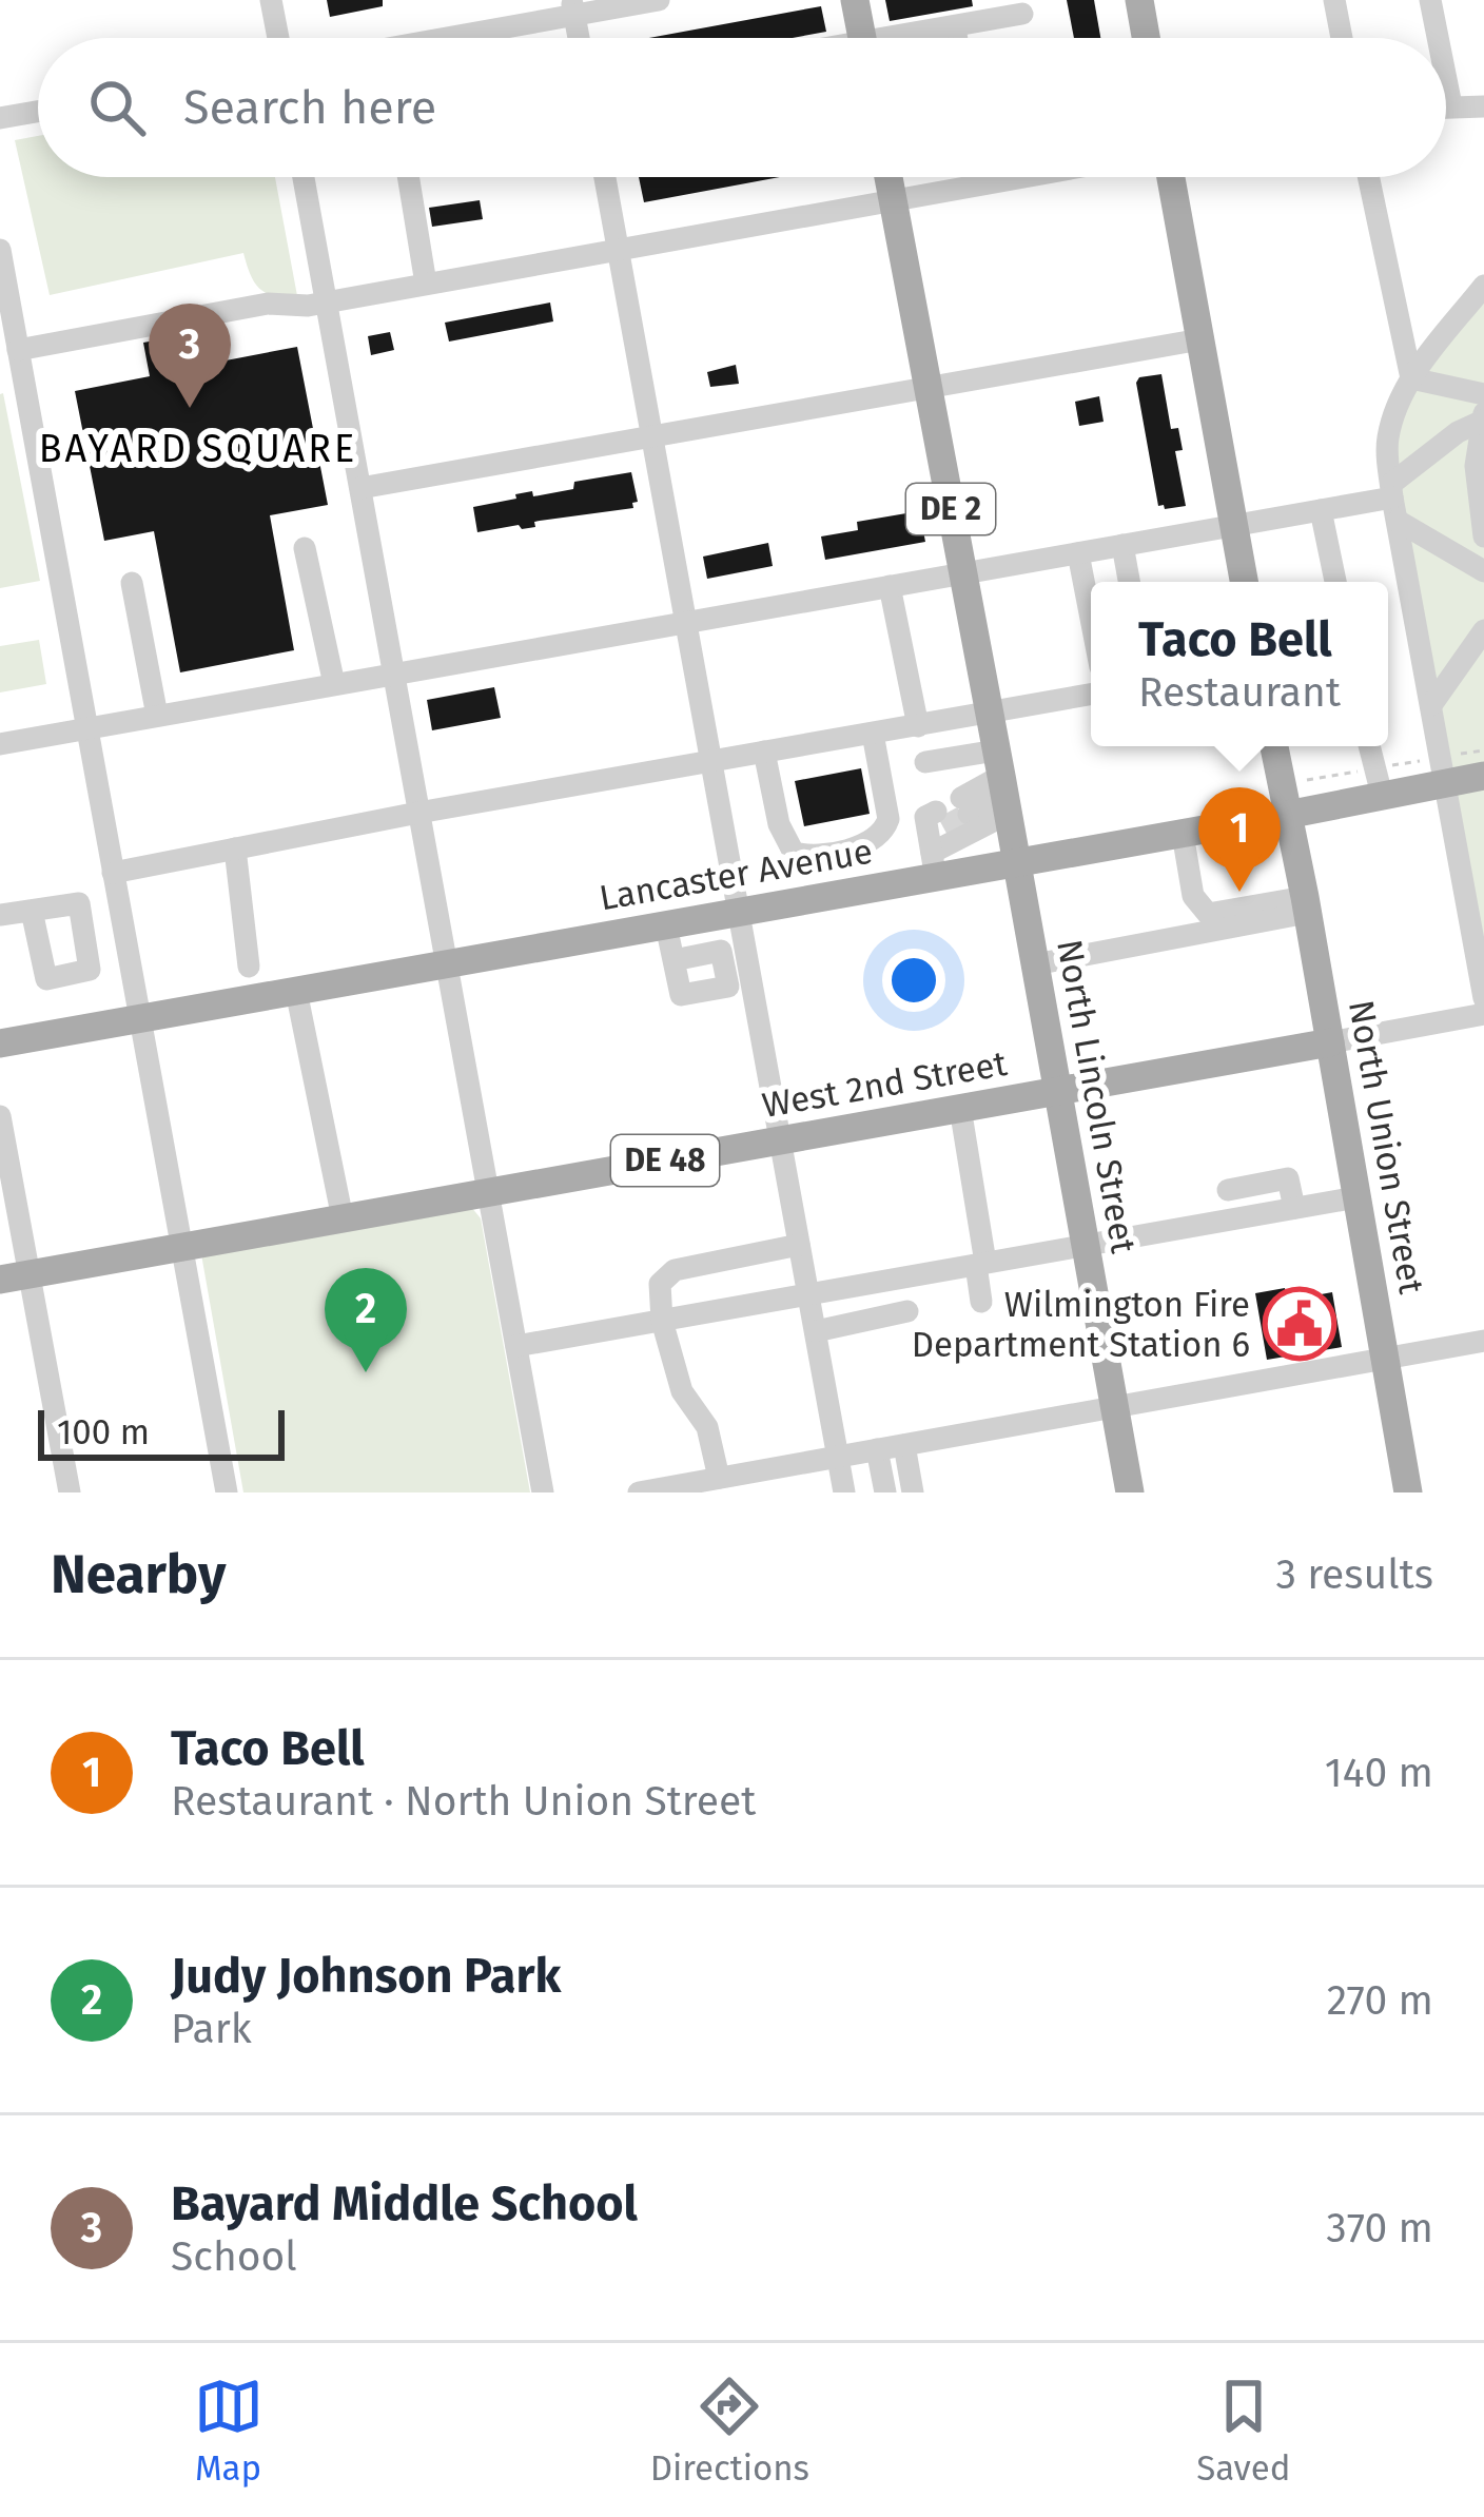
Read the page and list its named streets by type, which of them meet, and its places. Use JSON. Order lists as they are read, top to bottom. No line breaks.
{"streets":{"main road":["DE 2","Lancaster Avenue","West 2nd Street","North Lincoln Street","North Union Street","DE 48"]},"crossings":[["DE 2","Lancaster Avenue"],["DE 2","North Lincoln Street"],["Lancaster Avenue","North Lincoln Street"],["Lancaster Avenue","North Union Street"],["West 2nd Street","North Lincoln Street"],["West 2nd Street","North Union Street"]],"districts":["BAYARD SQUARE"],"places":{"public building":["Wilmington Fire Department Station 6"]},"scale_bar":"100 m","page":{"search":"Search here","pins":["3","1","2"],"popup":["Taco Bell","Restaurant"],"scale":"100 m","heading":["Nearby","3 results"],"list":[{"mark":"1","name":"Taco Bell","note":"Restaurant · North Union Street","value":"140 m"},{"mark":"2","name":"Judy Johnson Park","note":"Park","value":"270 m"},{"mark":"3","name":"Bayard Middle School","note":"School","value":"370 m"}],"nav":["Map","Directions","Saved"]}}
